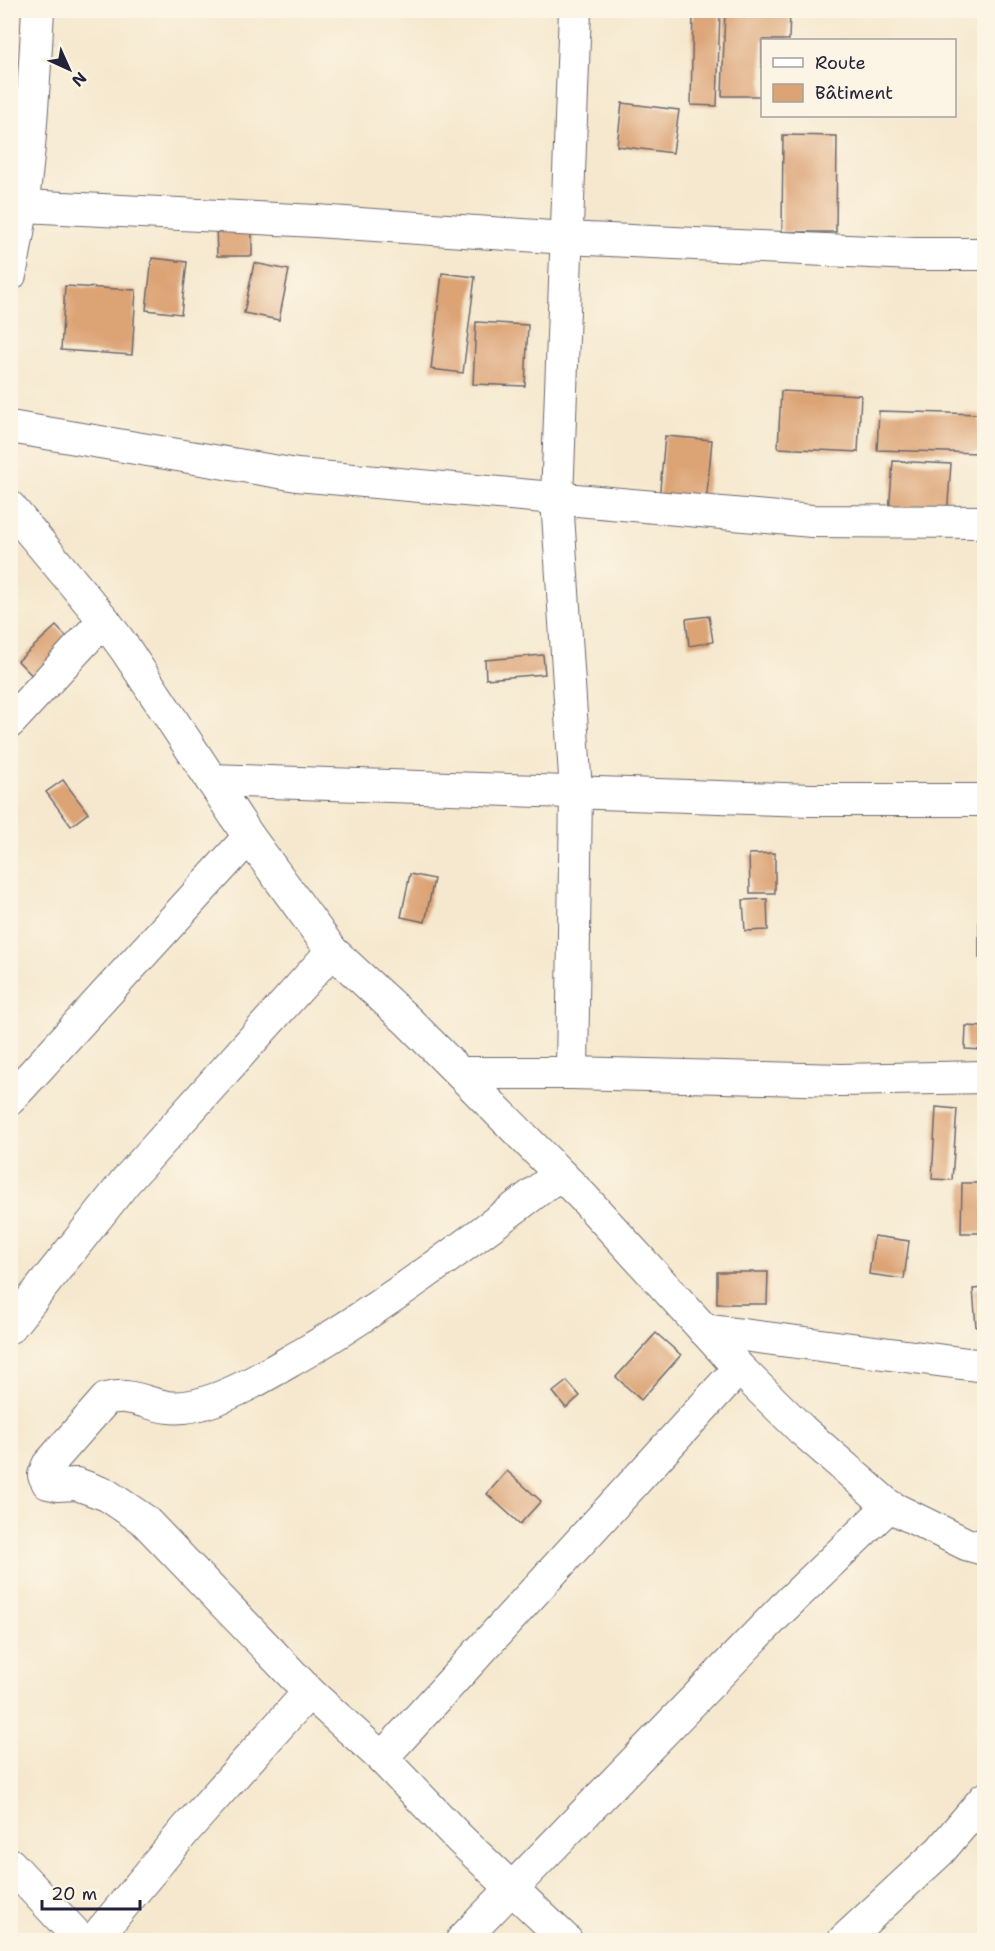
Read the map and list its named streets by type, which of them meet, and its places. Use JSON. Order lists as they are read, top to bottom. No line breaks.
{"legend":["Route","Bâtiment"],"scale_bar":"20 m","north":"bottom right"}
